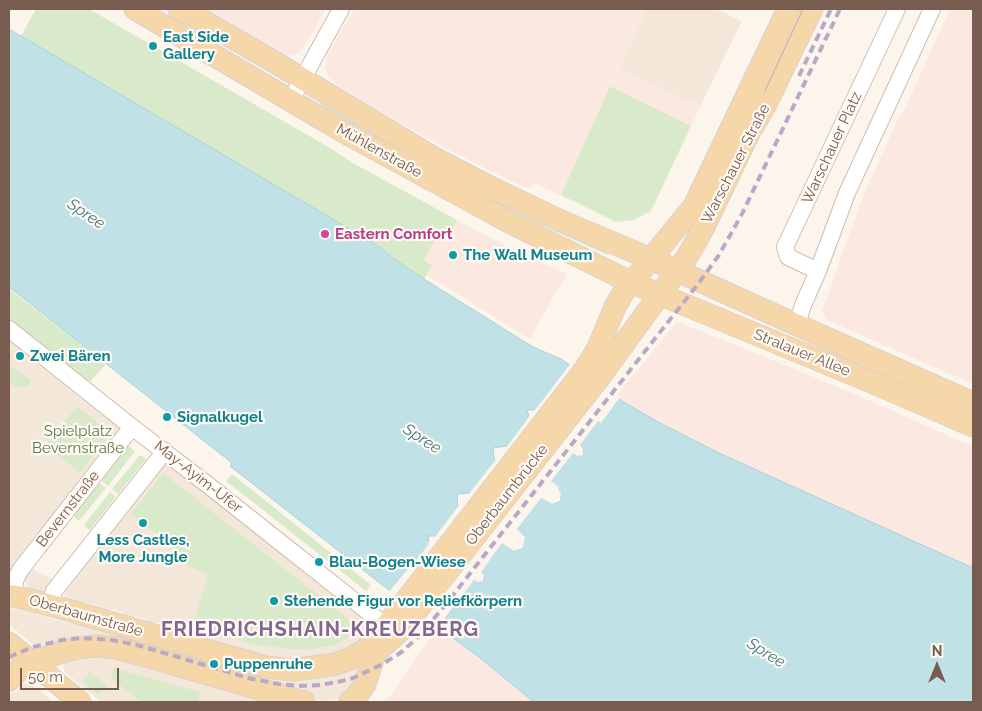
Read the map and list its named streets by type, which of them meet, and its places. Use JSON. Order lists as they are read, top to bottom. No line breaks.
{"streets":{"main road":["Mühlenstraße","Warschauer Straße","Stralauer Allee","Oberbaumbrücke","Oberbaumstraße"],"street":["Warschauer Platz","May-Ayim-Ufer","Bevernstraße"]},"crossings":[["Mühlenstraße","Warschauer Straße"],["Mühlenstraße","Stralauer Allee"],["Warschauer Straße","Stralauer Allee"],["Warschauer Straße","Oberbaumbrücke"],["May-Ayim-Ufer","Bevernstraße"],["May-Ayim-Ufer","Oberbaumstraße"],["Oberbaumbrücke","Oberbaumstraße"],["Bevernstraße","Oberbaumstraße"]],"districts":["FRIEDRICHSHAIN-KREUZBERG"],"water":["Spree"],"parks":["Spielplatz Bevernstraße"],"places":["East Side Gallery","Eastern Comfort","The Wall Museum","Zwei Bären","Signalkugel","Less Castles, More Jungle","Blau-Bogen-Wiese","Stehende Figur vor Reliefkörpern","Puppenruhe"],"scale_bar":"50 m","north":"top"}
